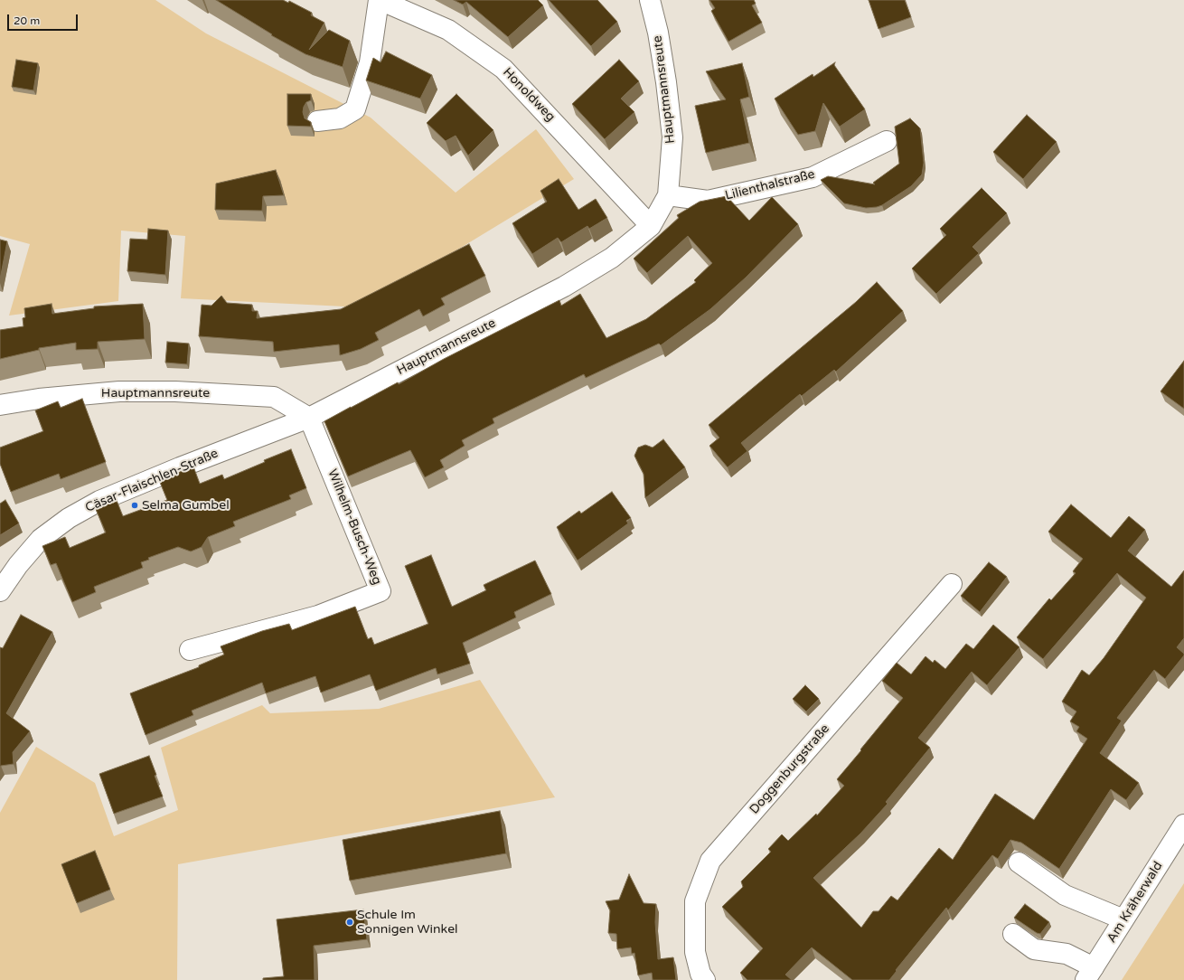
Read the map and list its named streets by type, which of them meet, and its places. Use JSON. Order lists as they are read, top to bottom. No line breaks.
{"streets":{"street":["Hauptmannsreute","Honoldweg","Lilienthalstraße","Cäsar-Flaischlen-Straße","Wilhelm-Busch-Weg","Doggenburgstraße","Am Kräherwald"]},"crossings":[["Hauptmannsreute","Honoldweg"],["Hauptmannsreute","Lilienthalstraße"],["Hauptmannsreute","Cäsar-Flaischlen-Straße"],["Hauptmannsreute","Wilhelm-Busch-Weg"],["Cäsar-Flaischlen-Straße","Wilhelm-Busch-Weg"]],"places":["Selma Gumbel","Schule Im Sonnigen Winkel"],"scale_bar":"20 m"}
